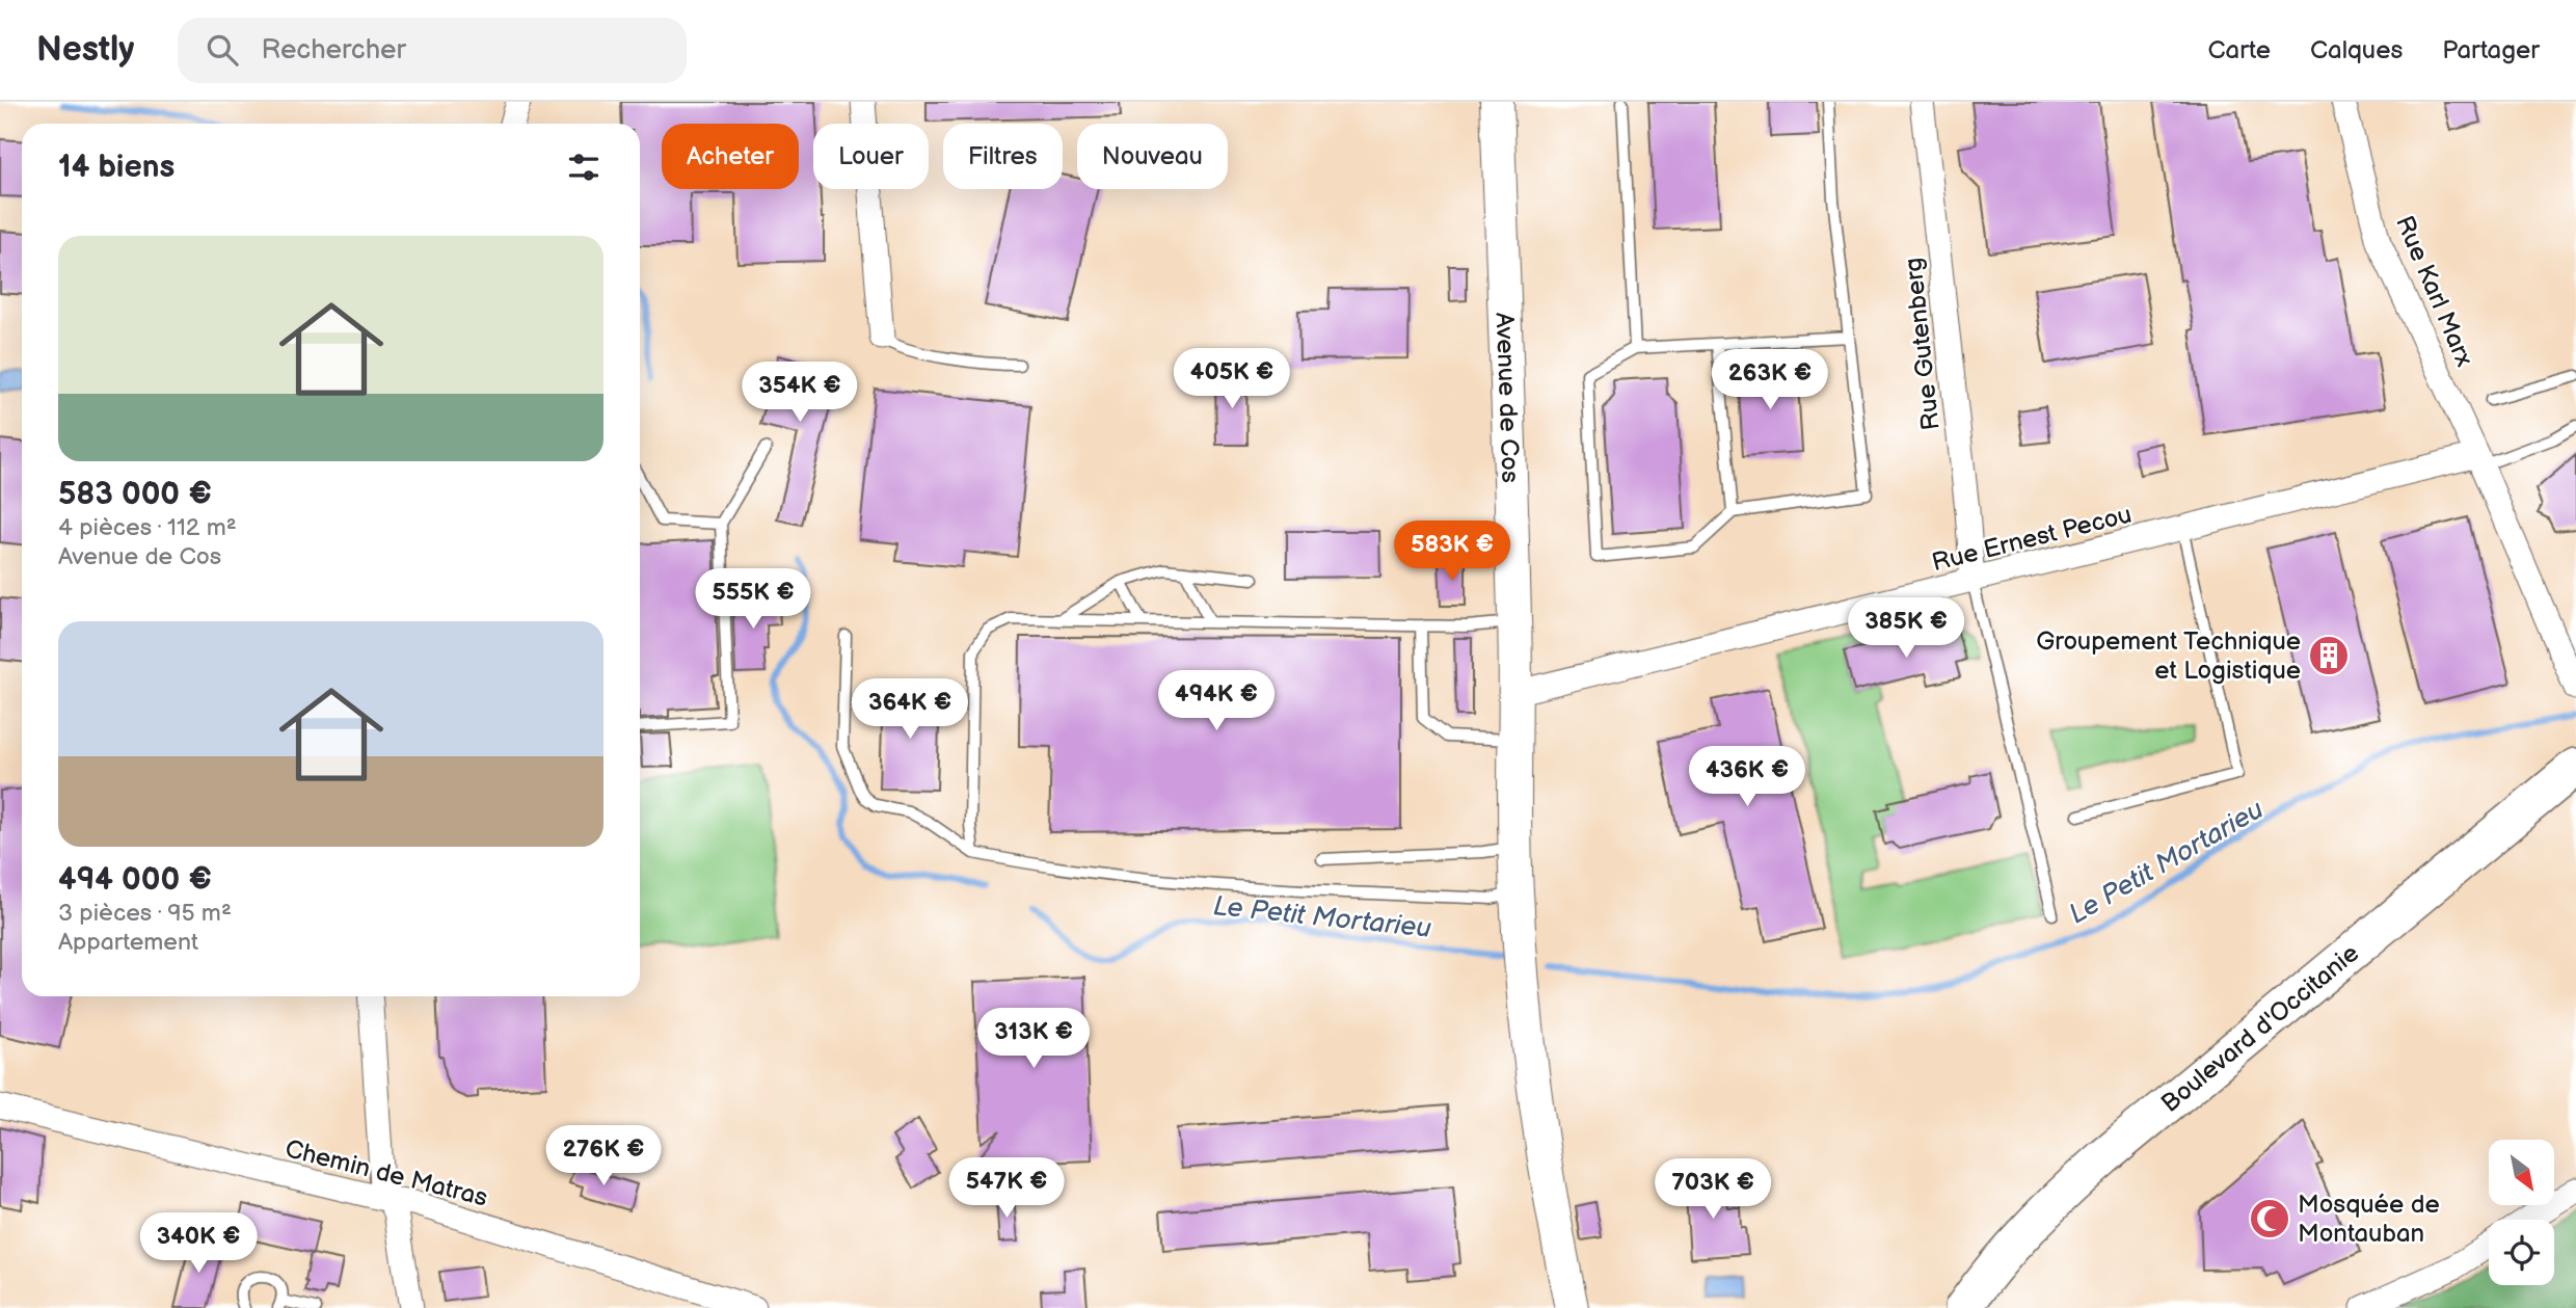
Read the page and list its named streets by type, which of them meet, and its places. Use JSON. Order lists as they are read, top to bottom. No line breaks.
{"streets":{"main road":["Boulevard d'Occitanie"],"street":["Rue Karl Marx","Rue Gutenberg","Avenue de Cos","Rue Ernest Pecou","Chemin de Matras"]},"crossings":[["Rue Karl Marx","Rue Ernest Pecou"],["Rue Gutenberg","Rue Ernest Pecou"],["Avenue de Cos","Rue Ernest Pecou"]],"water":["Le Petit Mortarieu"],"places":{"building":["Groupement Technique et Logistique"],"mosque":["Mosquée de Montauban"]},"north":"bottom right","page":{"header":"Nestly","search":"Rechercher","nav":["Carte","Calques","Partager"],"chip":["Acheter","Louer","Filtres","Nouveau"],"heading":"14 biens","list":[{"name":"583 000 €","note":"4 pièces · 112 m² · Avenue de Cos"},{"name":"494 000 €","note":"3 pièces · 95 m² · Appartement"}],"price":["405K €","263K €","354K €","583K €","555K €","385K €","494K €","364K €","436K €","313K €","276K €","547K €","703K €","340K €"]}}
